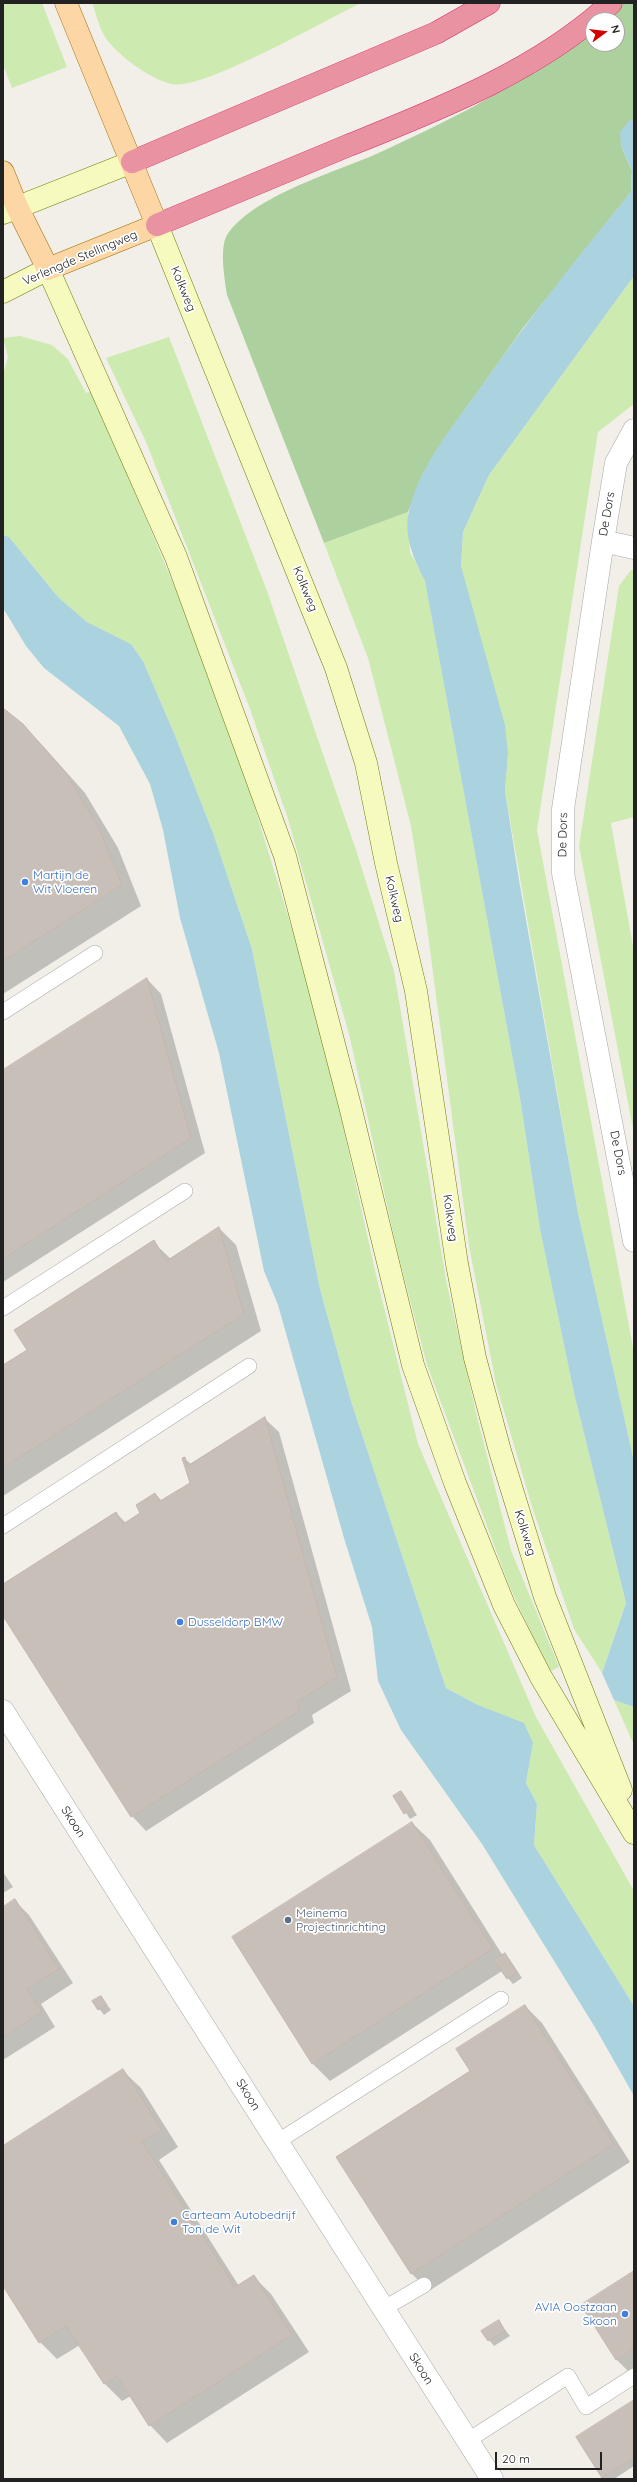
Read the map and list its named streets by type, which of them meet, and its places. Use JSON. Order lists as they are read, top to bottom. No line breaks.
{"streets":{"main road":["Verlengde Stellingweg","Kolkweg"],"street":["De Dors","Skoon"]},"crossings":[["Verlengde Stellingweg","Kolkweg"]],"places":["Martijn de Wit Vloeren","Dusseldorp BMW","Meinema Projectinrichting","Carteam Autobedrijf Ton de Wit","AVIA Oostzaan Skoon"],"scale_bar":"20 m","north":"right"}
